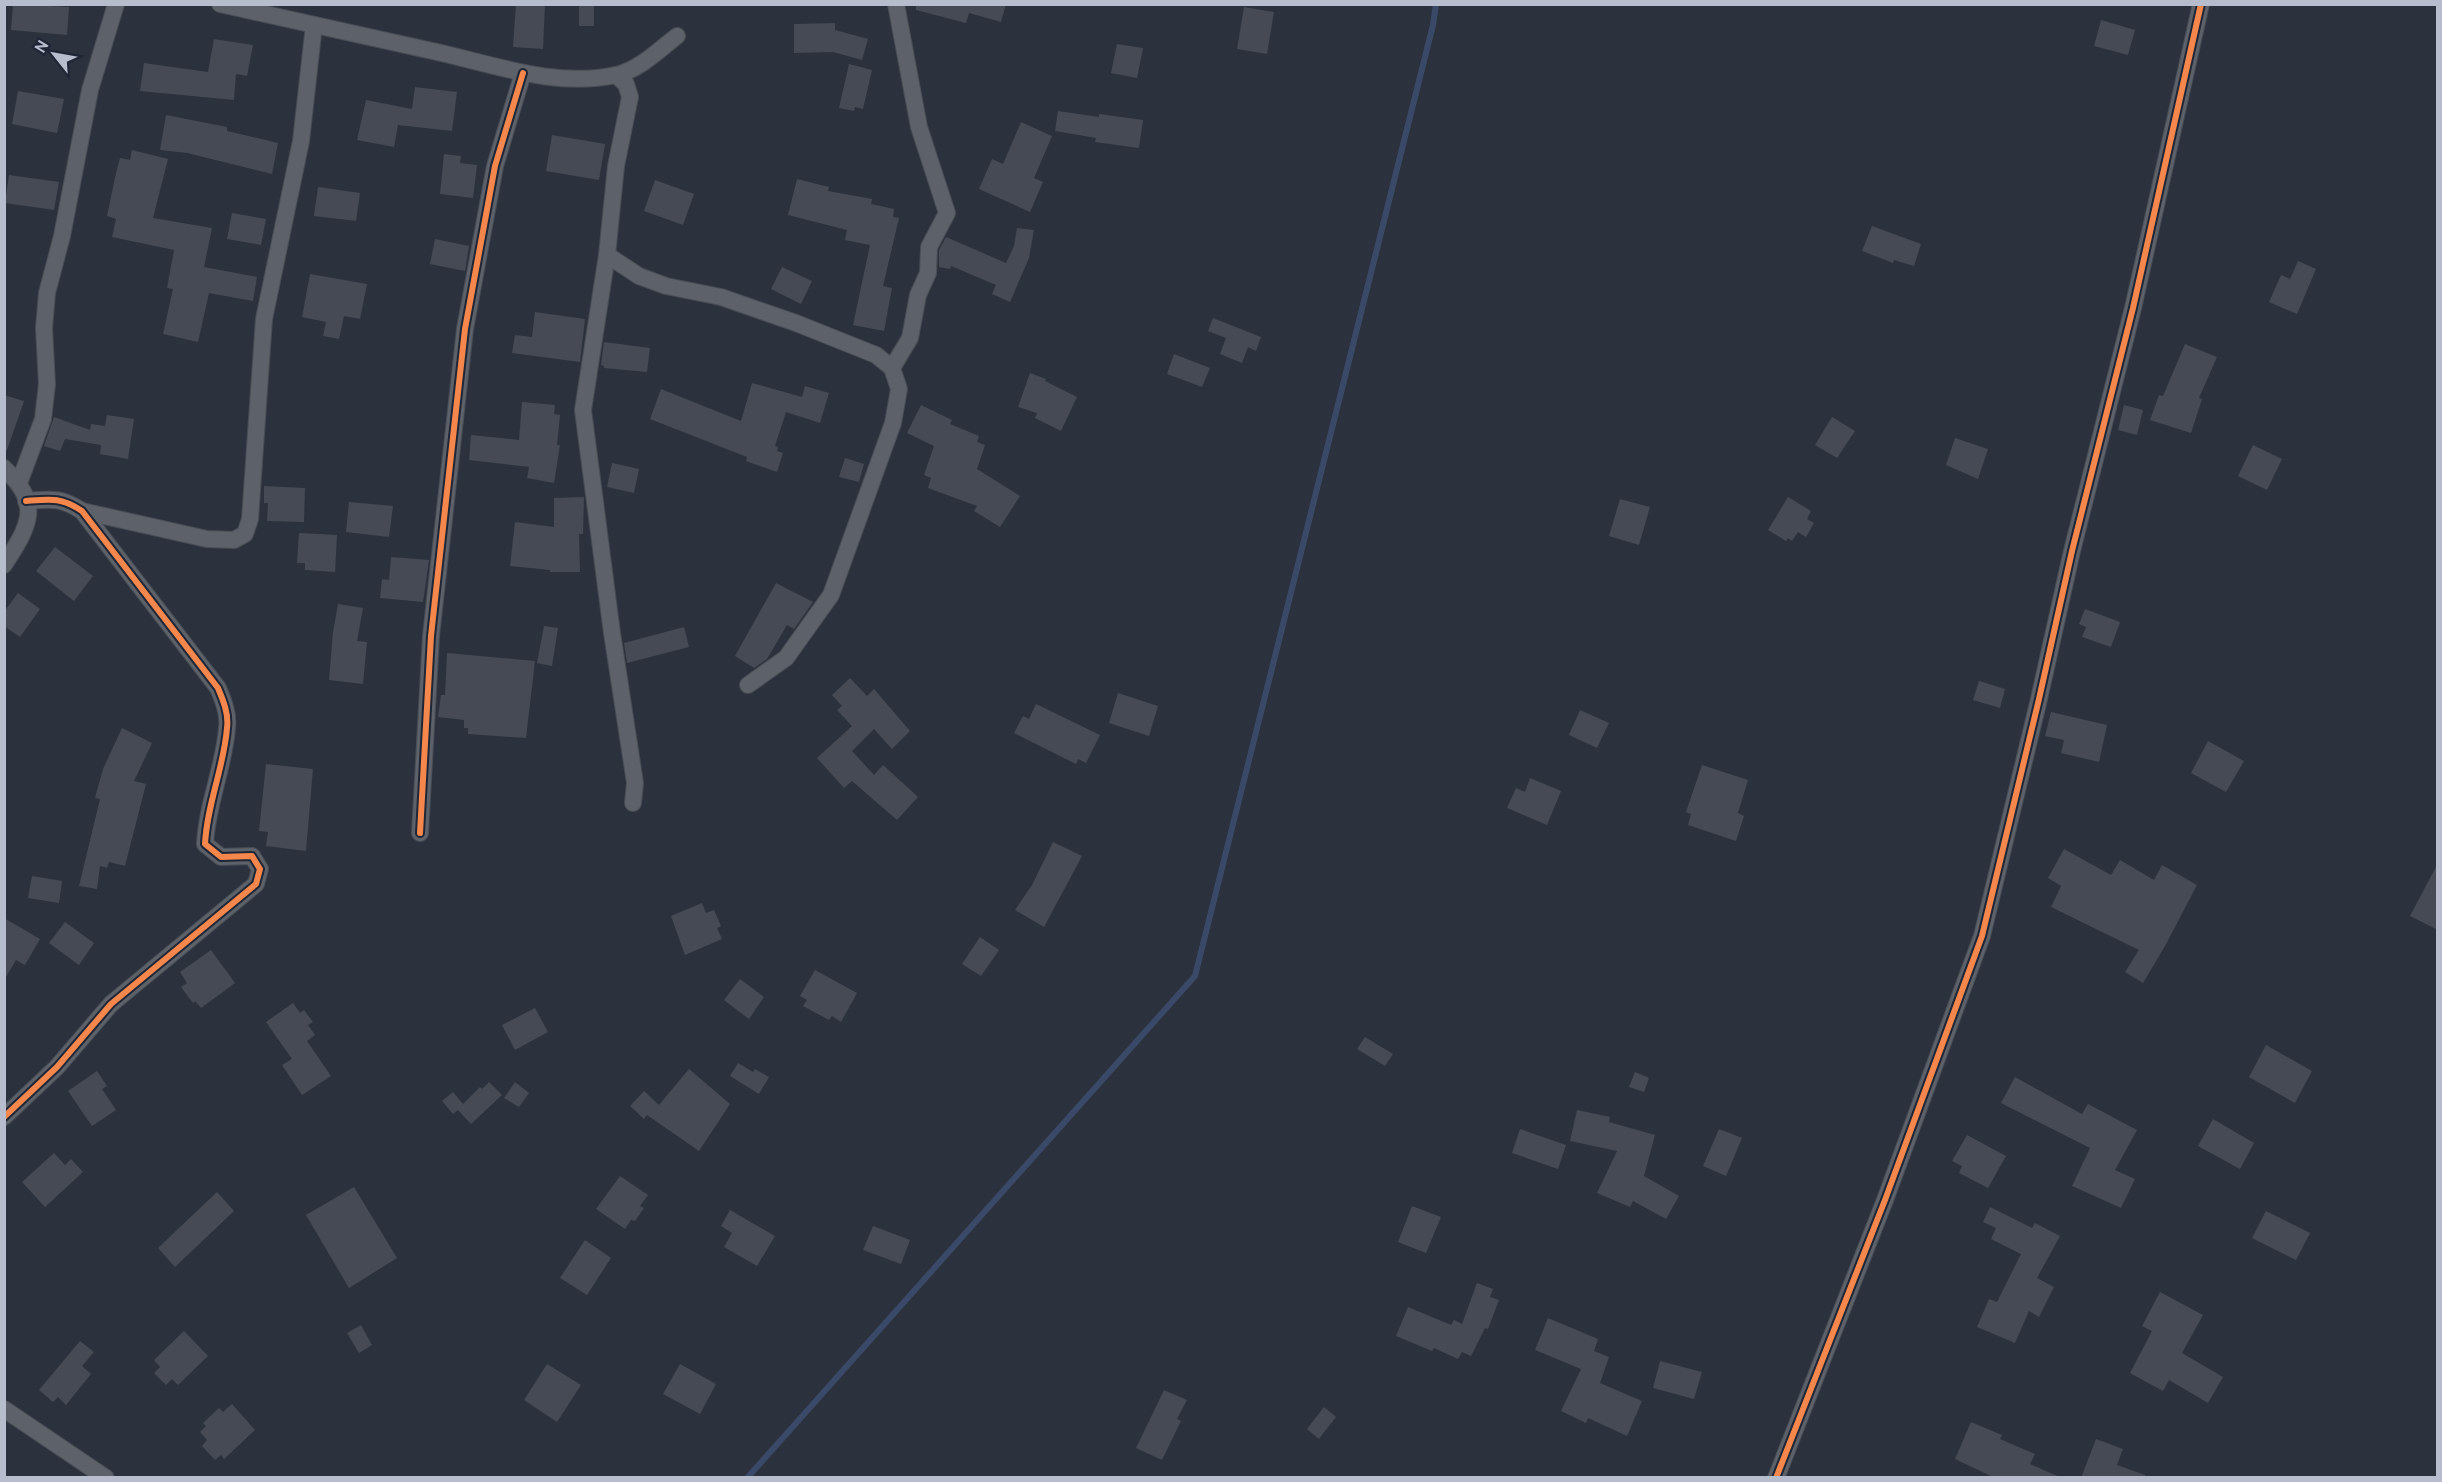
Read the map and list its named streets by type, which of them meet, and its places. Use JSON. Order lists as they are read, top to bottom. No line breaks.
{"north":"top left"}
